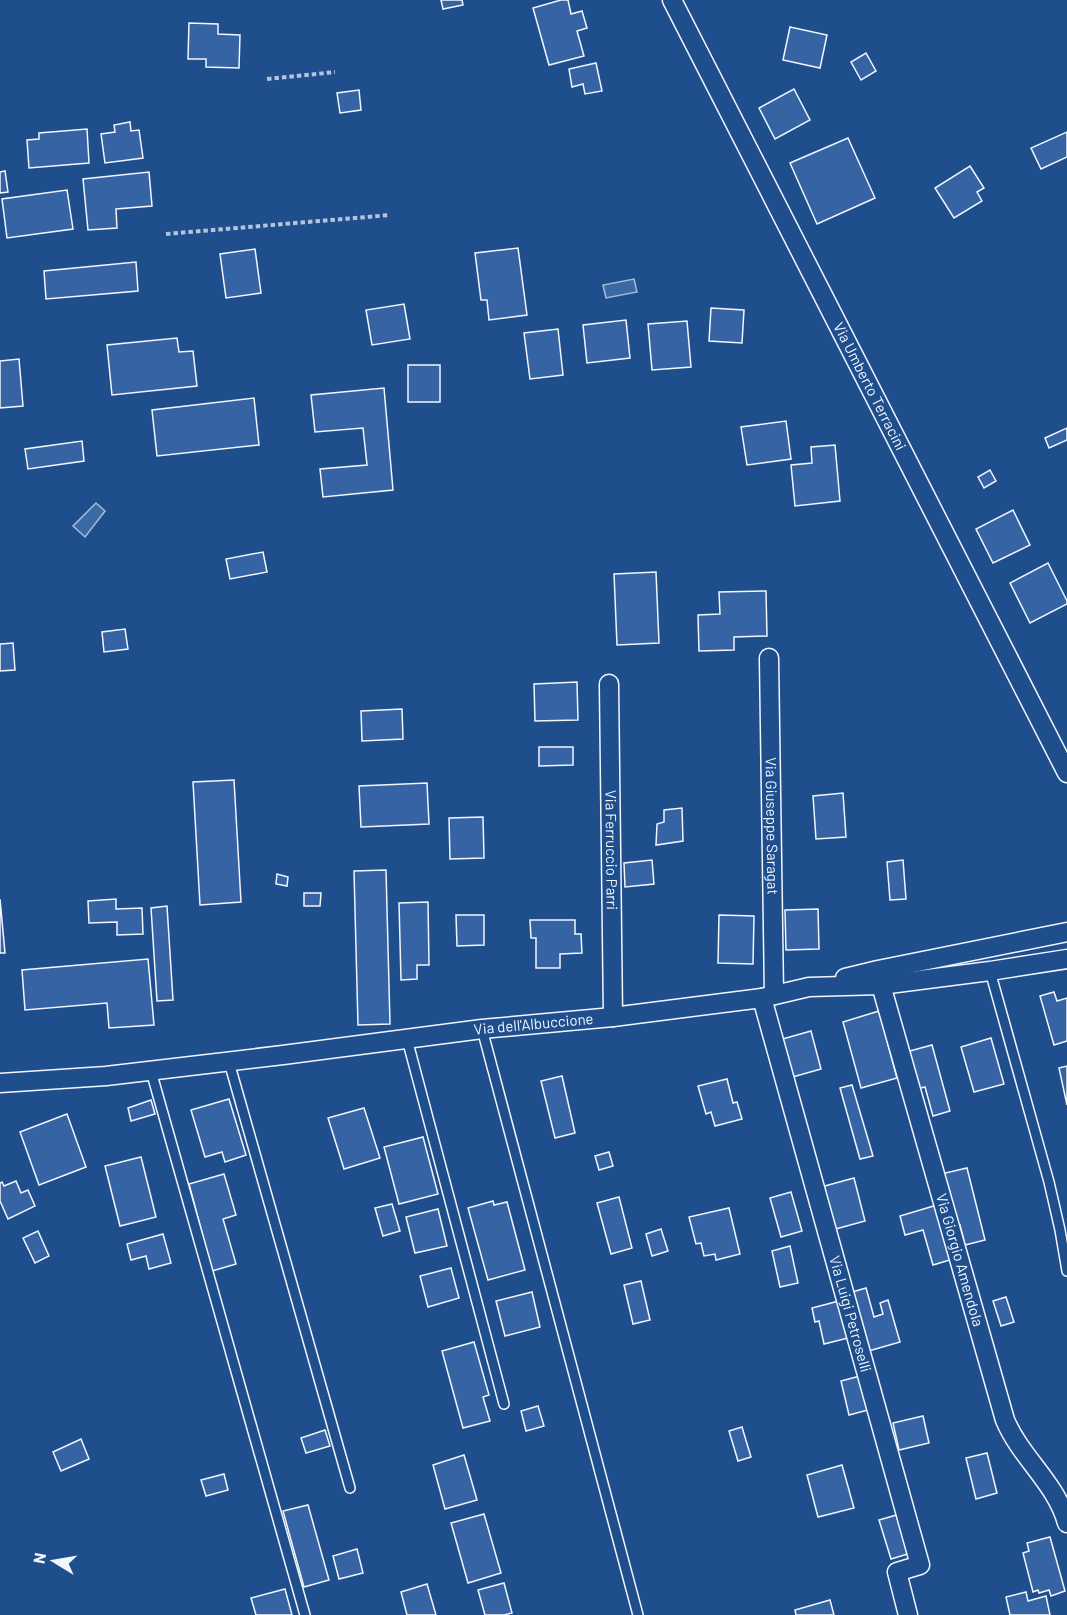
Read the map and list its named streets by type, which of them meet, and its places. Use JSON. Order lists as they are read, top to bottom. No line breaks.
{"streets":{"street":["Via Umberto Terracini","Via Giuseppe Saragat","Via Ferruccio Parri","Via dell'Albuccione","Via Giorgio Amendola","Via Luigi Petroselli"]},"crossings":[["Via Giuseppe Saragat","Via dell'Albuccione"],["Via Giuseppe Saragat","Via Luigi Petroselli"],["Via Ferruccio Parri","Via dell'Albuccione"],["Via dell'Albuccione","Via Giorgio Amendola"],["Via dell'Albuccione","Via Luigi Petroselli"]],"north":"left"}
